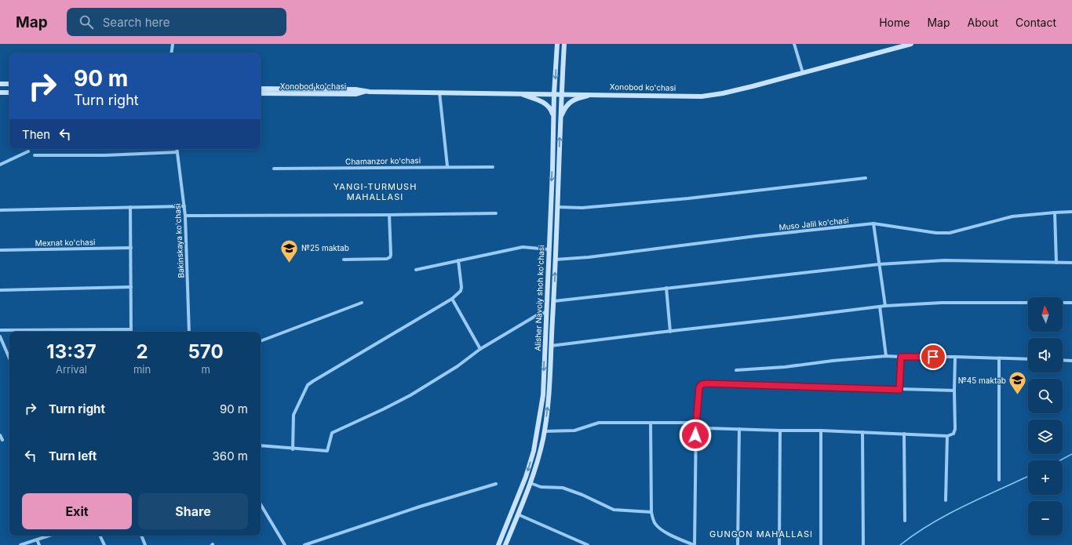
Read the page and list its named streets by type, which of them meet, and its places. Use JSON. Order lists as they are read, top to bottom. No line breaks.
{"streets":{"main road":["Xonobod ko'chasi","Alisher Navoiy shoh ko'chasi"],"street":["Chamanzor ko'chasi","Muso Jalil ko'chasi","Bakinskaya ko'chasi","Mexnat ko'chasi"]},"crossings":[["Xonobod ko'chasi","Alisher Navoiy shoh ko'chasi"],["Muso Jalil ko'chasi","Alisher Navoiy shoh ko'chasi"]],"districts":["YANGI-TURMUSH MAHALLASI","GUNGON MAHALLASI"],"places":{"school or university":["№25 maktab","№45 maktab"]},"north":"top","page":{"header":"Map","search":"Search here","nav":["Home","Map","About","Contact"],"turn":["90 m","Turn right"],"then":"Then","map_buttons":["+","−"],"eta":["13:37","Arrival","2","min","570","m"],"list":[{"name":"Turn right","value":"90 m"},{"name":"Turn left","value":"360 m"}],"buttons":["Exit","Share"]}}
